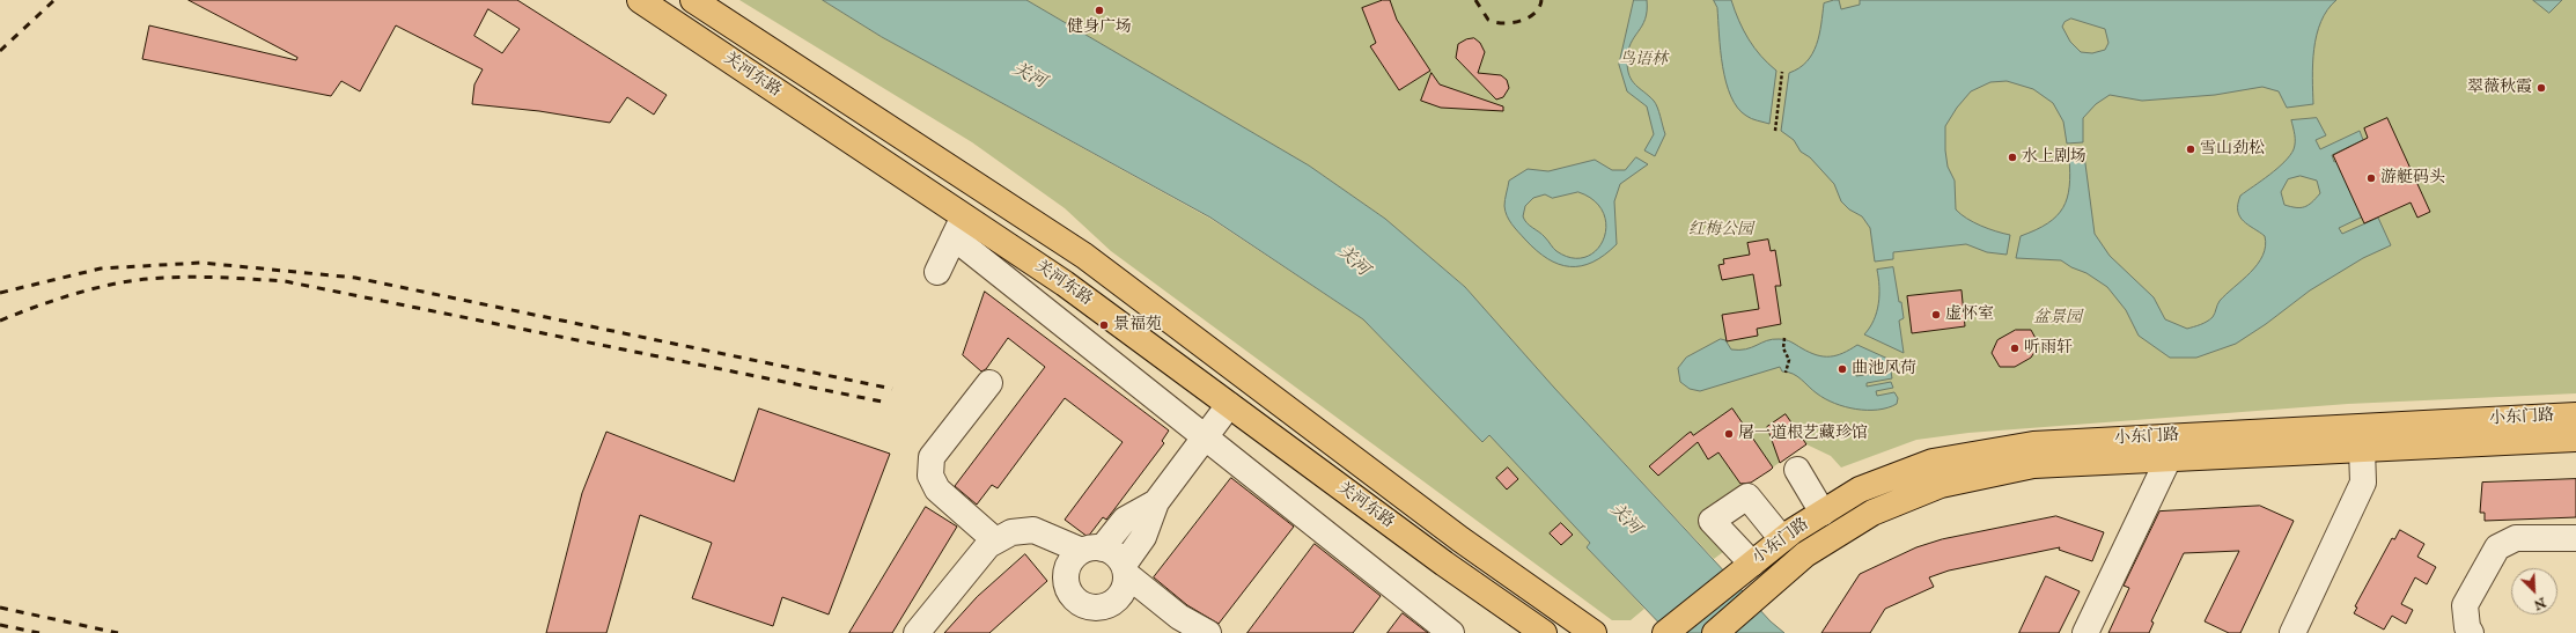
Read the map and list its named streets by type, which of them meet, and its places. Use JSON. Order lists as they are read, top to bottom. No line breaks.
{"streets":{"main road":["关河东路","小东门路"]},"water":["关河"],"parks":["鸟语林","红梅公园","盆景园"],"places":["健身广场","翠薇秋霞","雪山劲松","水上剧场","游艇码头","虚怀室","景福苑","听雨轩","曲池风荷","屠一道根艺藏珍馆"],"north":"bottom right"}
